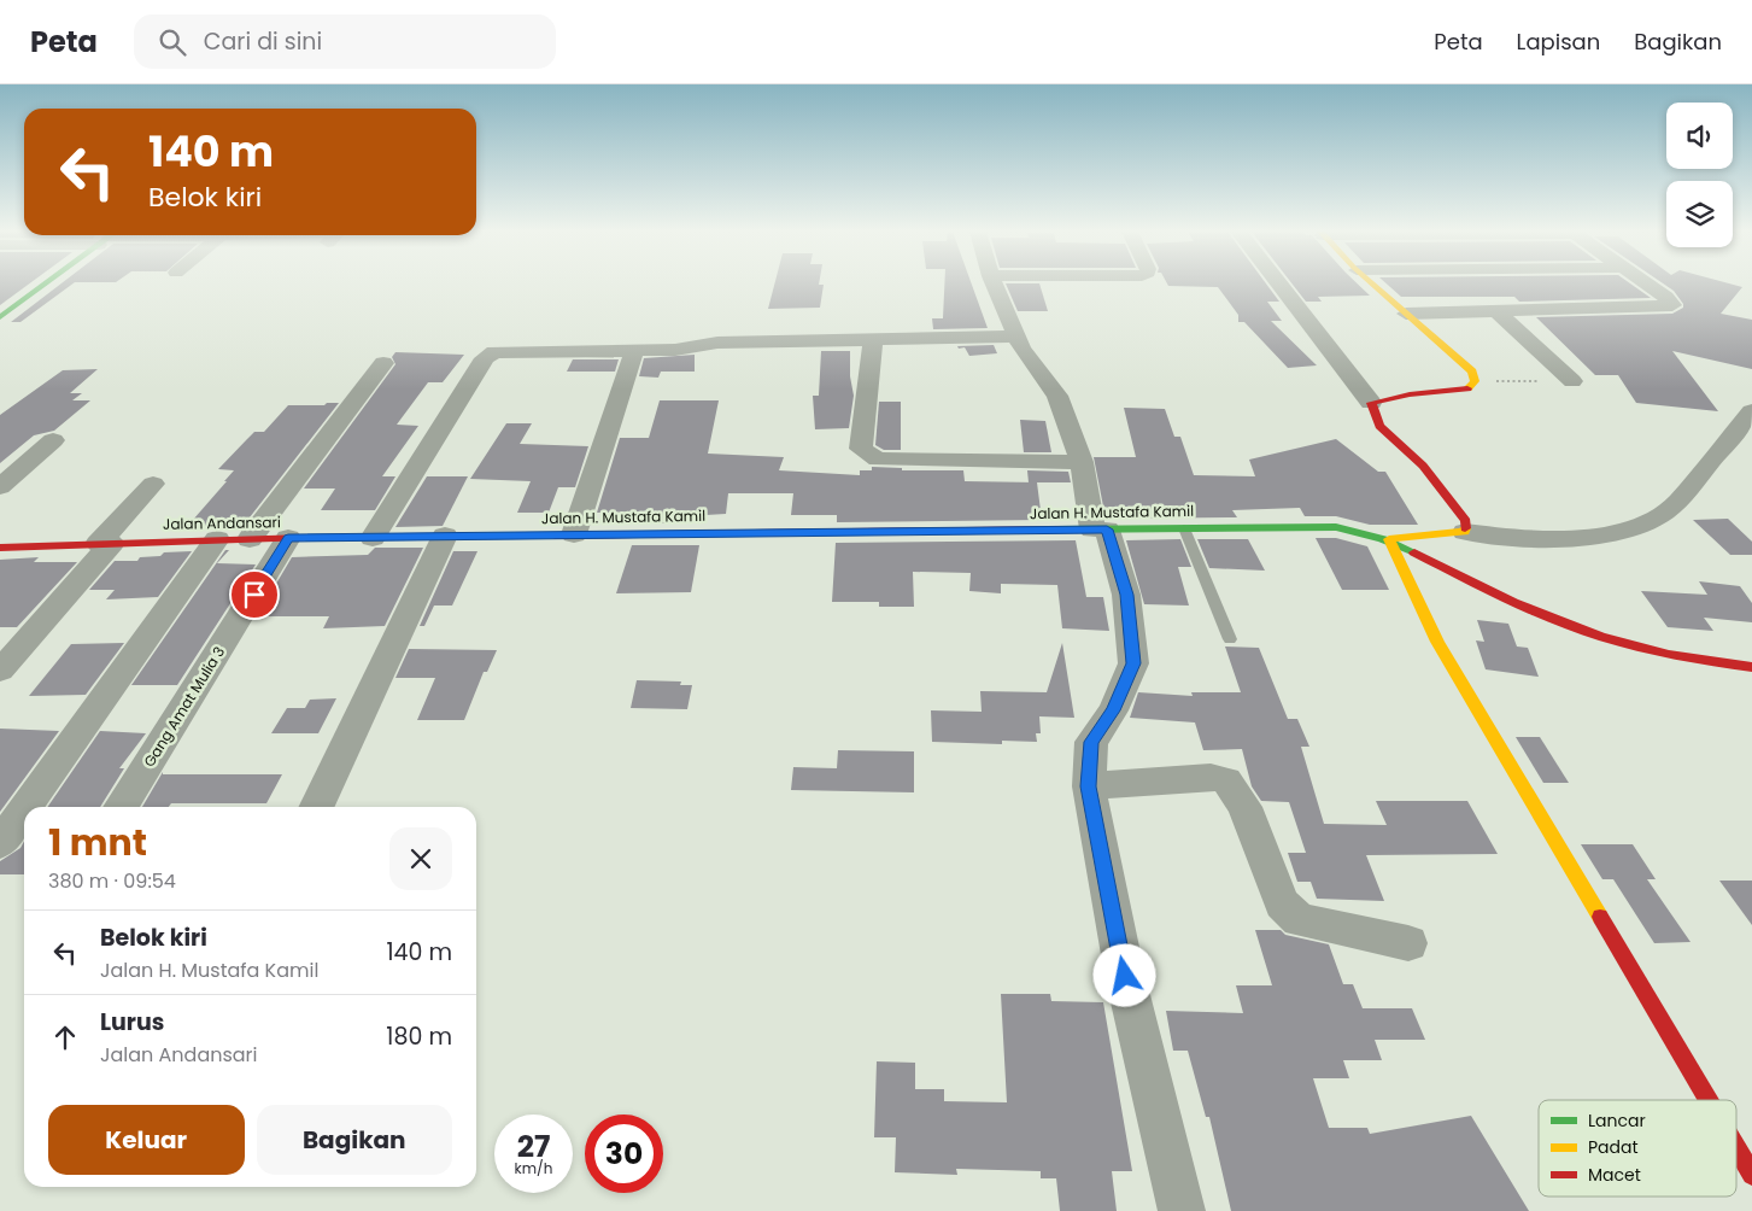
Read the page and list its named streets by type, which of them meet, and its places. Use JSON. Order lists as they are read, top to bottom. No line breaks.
{"streets":{"street":["Jalan H. Mustafa Kamil","Jalan Andansari","Gang Amat Mulia 3"]},"crossings":[["Jalan H. Mustafa Kamil","Jalan Andansari"],["Jalan Andansari","Gang Amat Mulia 3"]],"legend":["Lancar","Padat","Macet"],"page":{"header":"Peta","search":"Cari di sini","nav":["Peta","Lapisan","Bagikan"],"turn":["140 m","Belok kiri"],"heading":["1 mnt","380 m · 09:54"],"list":[{"name":"Belok kiri","note":"Jalan H. Mustafa Kamil","value":"140 m"},{"name":"Lurus","note":"Jalan Andansari","value":"180 m"}],"buttons":["Keluar","Bagikan"],"speed":"27 km/h","limit":"30"}}
